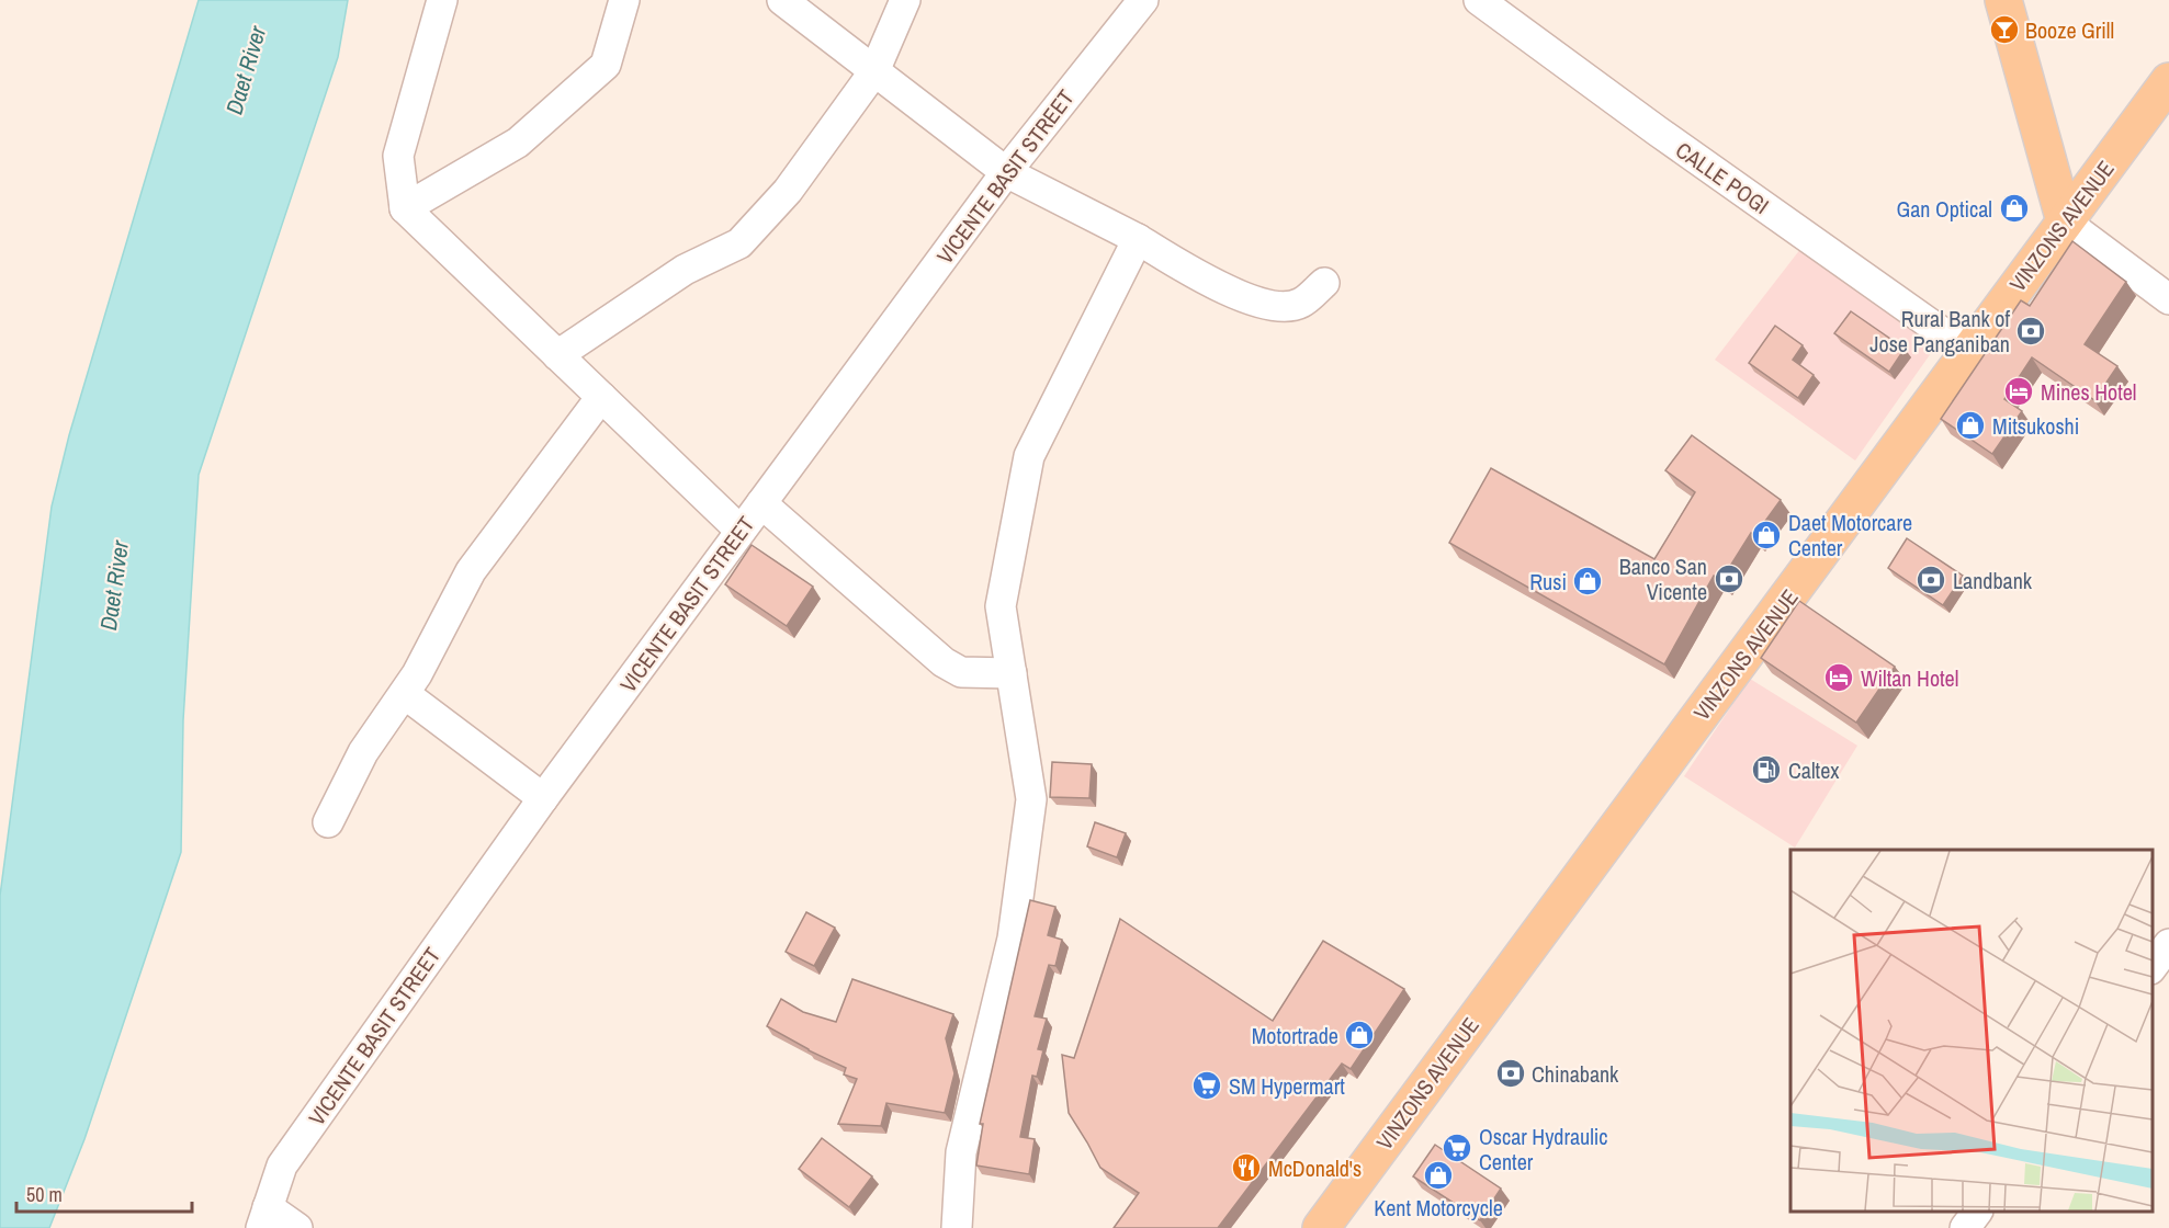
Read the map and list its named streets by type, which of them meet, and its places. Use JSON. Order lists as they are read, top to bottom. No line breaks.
{"streets":{"main road":["VINZONS AVENUE"],"street":["VICENTE BASIT STREET","CALLE POGI"]},"crossings":[["CALLE POGI","VINZONS AVENUE"]],"water":["Daet River"],"places":{"bar":["Booze Grill"],"shop":["Gan Optical","Mitsukoshi","Daet Motorcare Center","Rusi","Motortrade","Kent Motorcycle"],"bank":["Rural Bank of Jose Panganiban","Banco San Vicente","Landbank","Chinabank"],"hotel":["Mines Hotel","Wiltan Hotel"],"fuel station":["Caltex"],"supermarket":["SM Hypermart","Oscar Hydraulic Center"],"restaurant":["McDonald's"]},"scale_bar":"50 m"}
